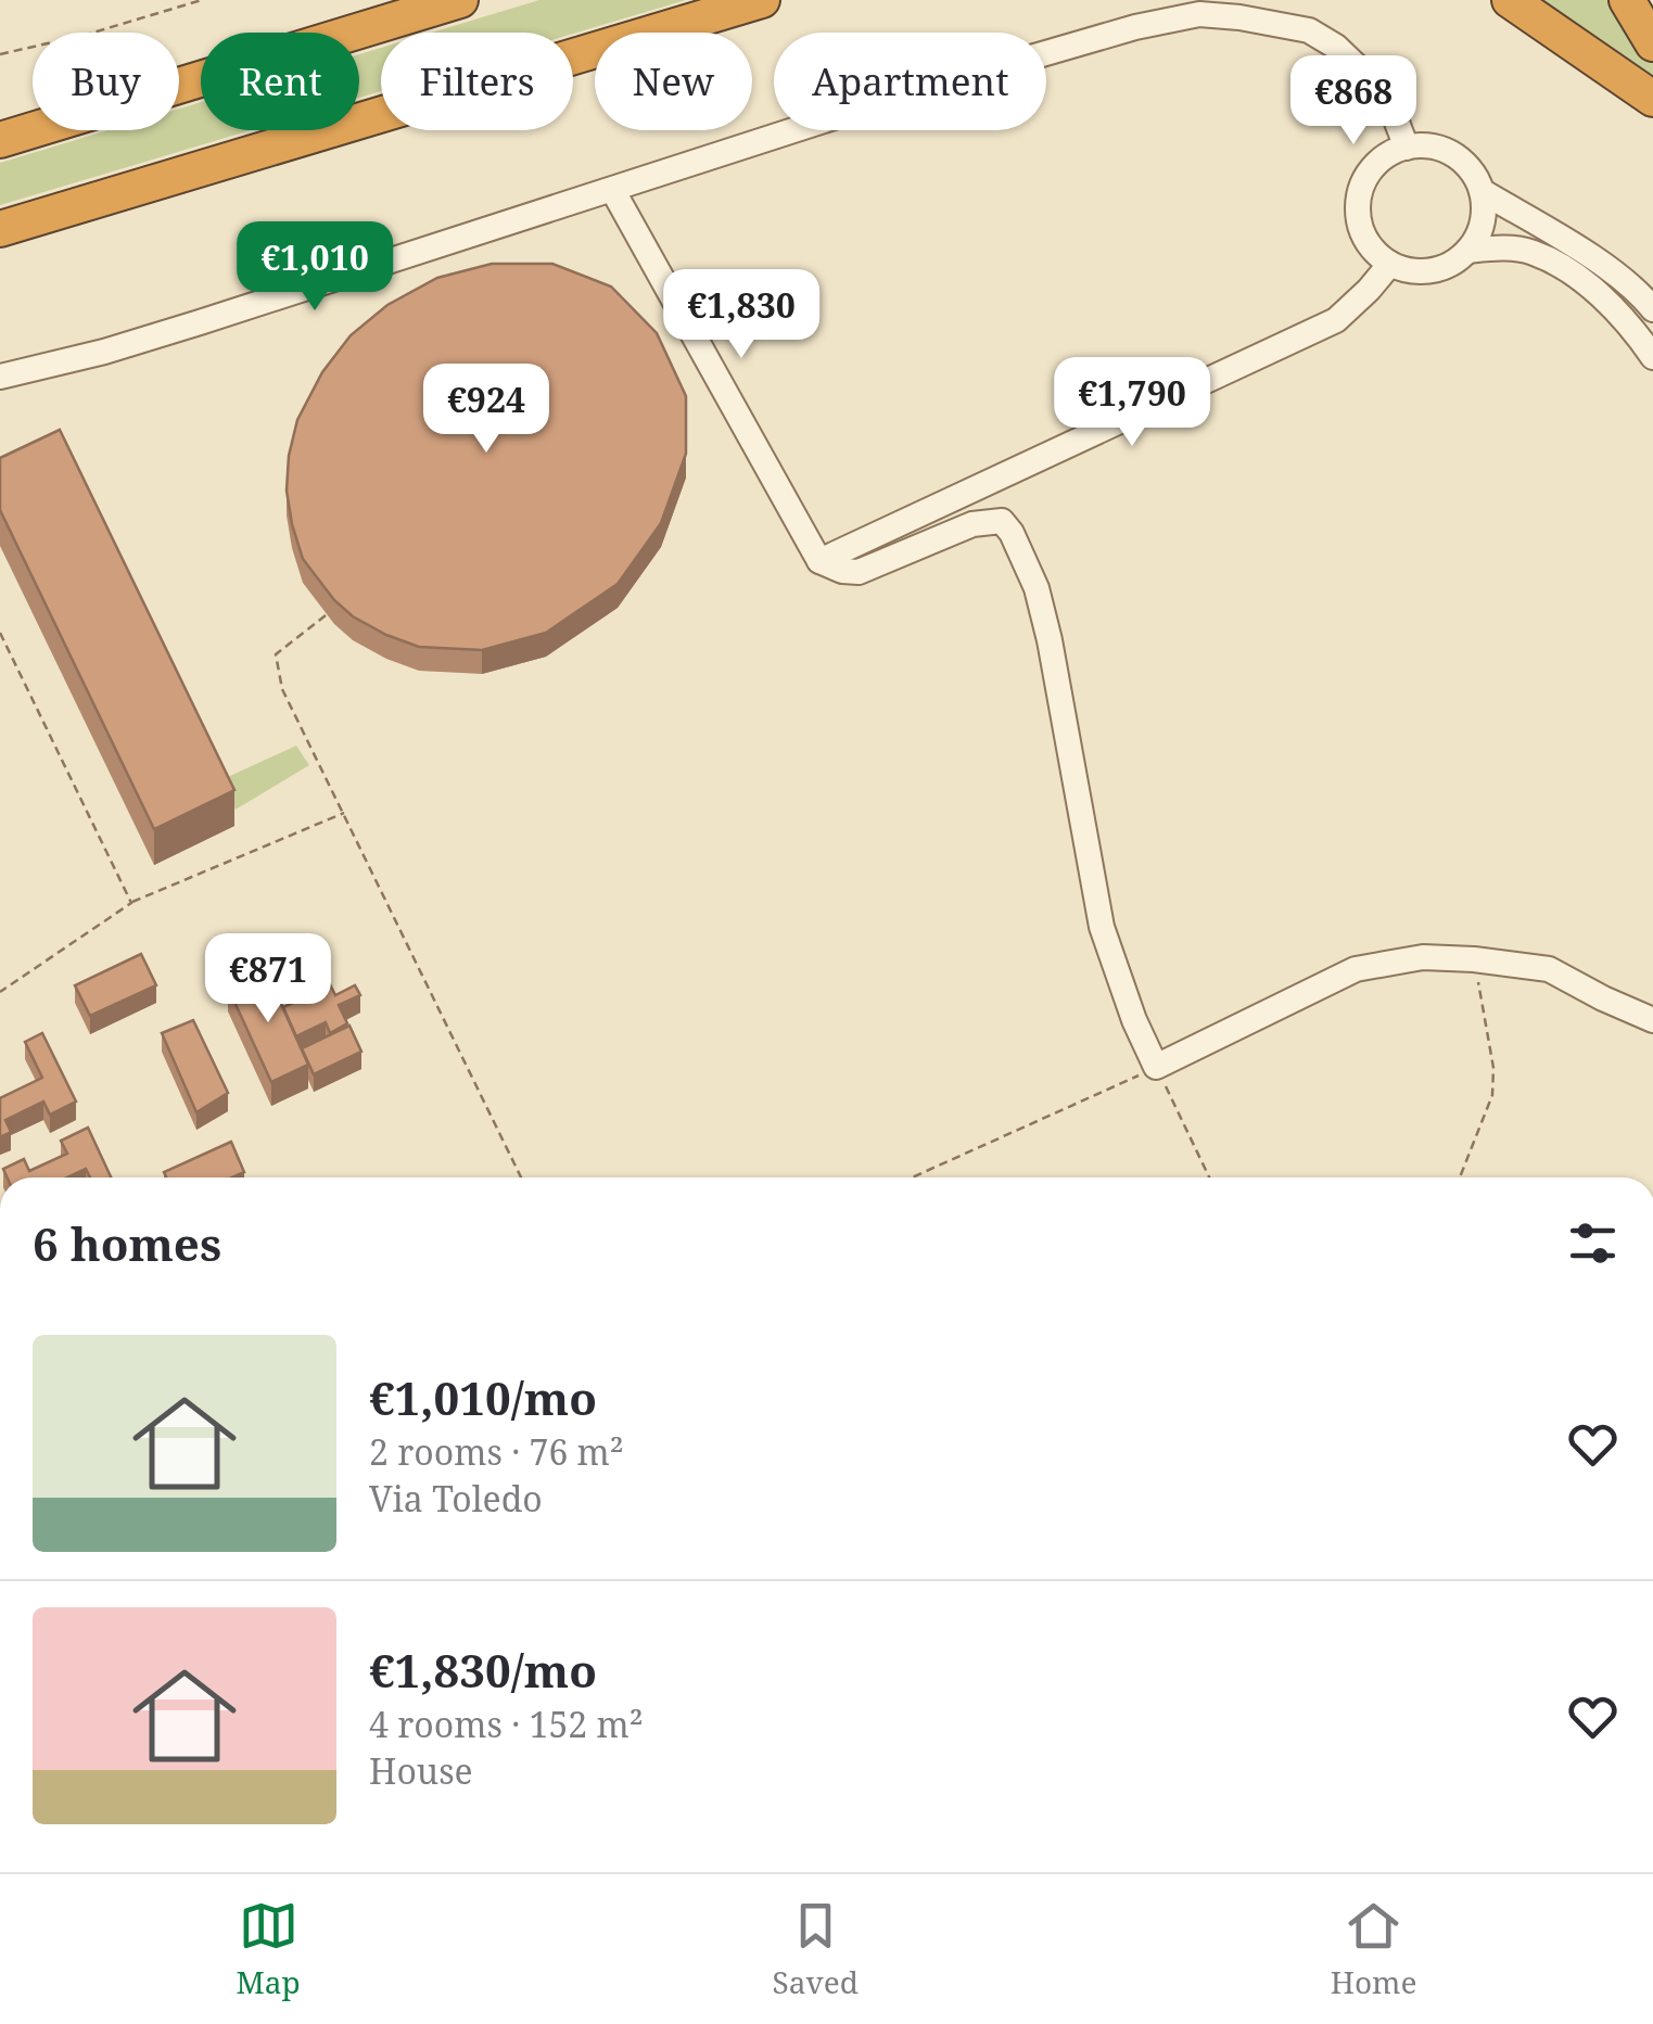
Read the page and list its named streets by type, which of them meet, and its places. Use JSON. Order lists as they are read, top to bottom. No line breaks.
{"page":{"chip":["Buy","Rent","Filters","New","Apartment"],"price":["€868","€1,010","€1,830","€1,790","€924","€871"],"heading":"6 homes","list":[{"name":"€1,010/mo","note":"2 rooms · 76 m² · Via Toledo"},{"name":"€1,830/mo","note":"4 rooms · 152 m² · House"}],"tabs":["Map","Saved","Home"]}}
